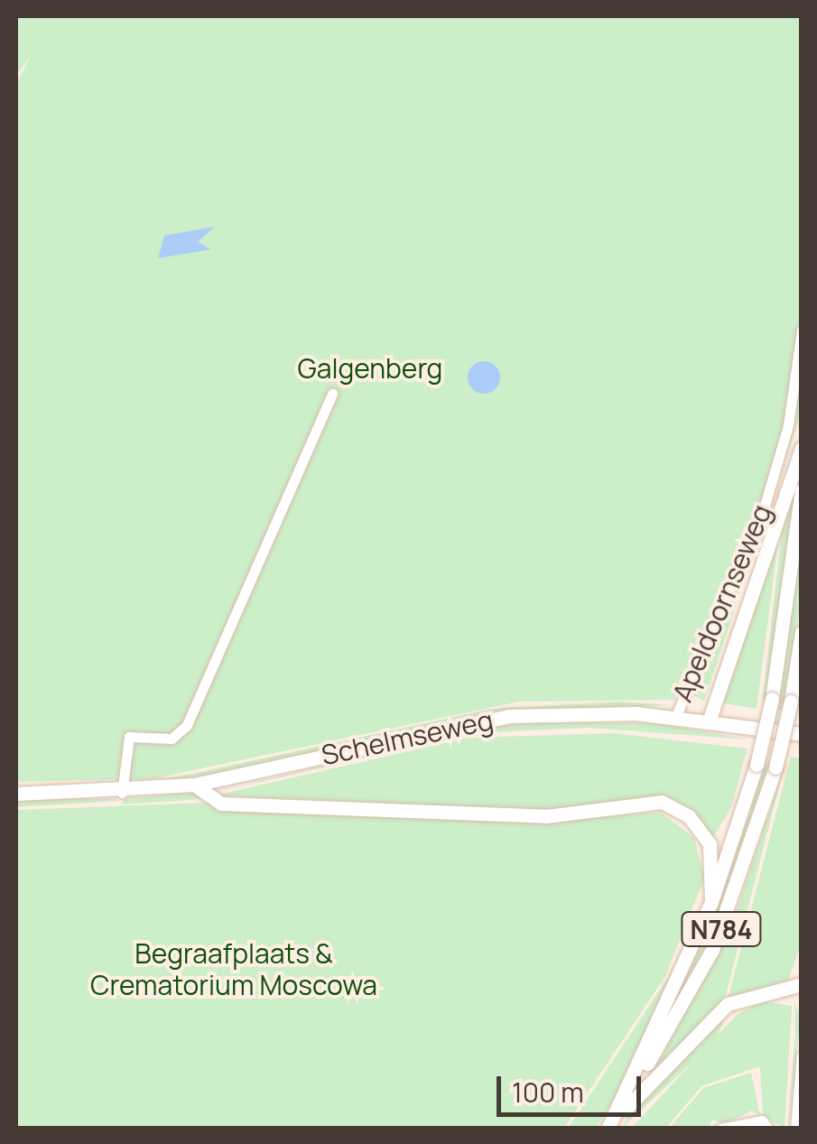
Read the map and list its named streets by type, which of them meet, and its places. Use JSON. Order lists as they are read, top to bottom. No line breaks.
{"streets":{"main road":["Apeldoornseweg","Schelmseweg","N784"]},"crossings":[["Apeldoornseweg","Schelmseweg"],["Apeldoornseweg","N784"]],"parks":["Galgenberg","Begraafplaats & Crematorium Moscowa"],"scale_bar":"100 m"}
